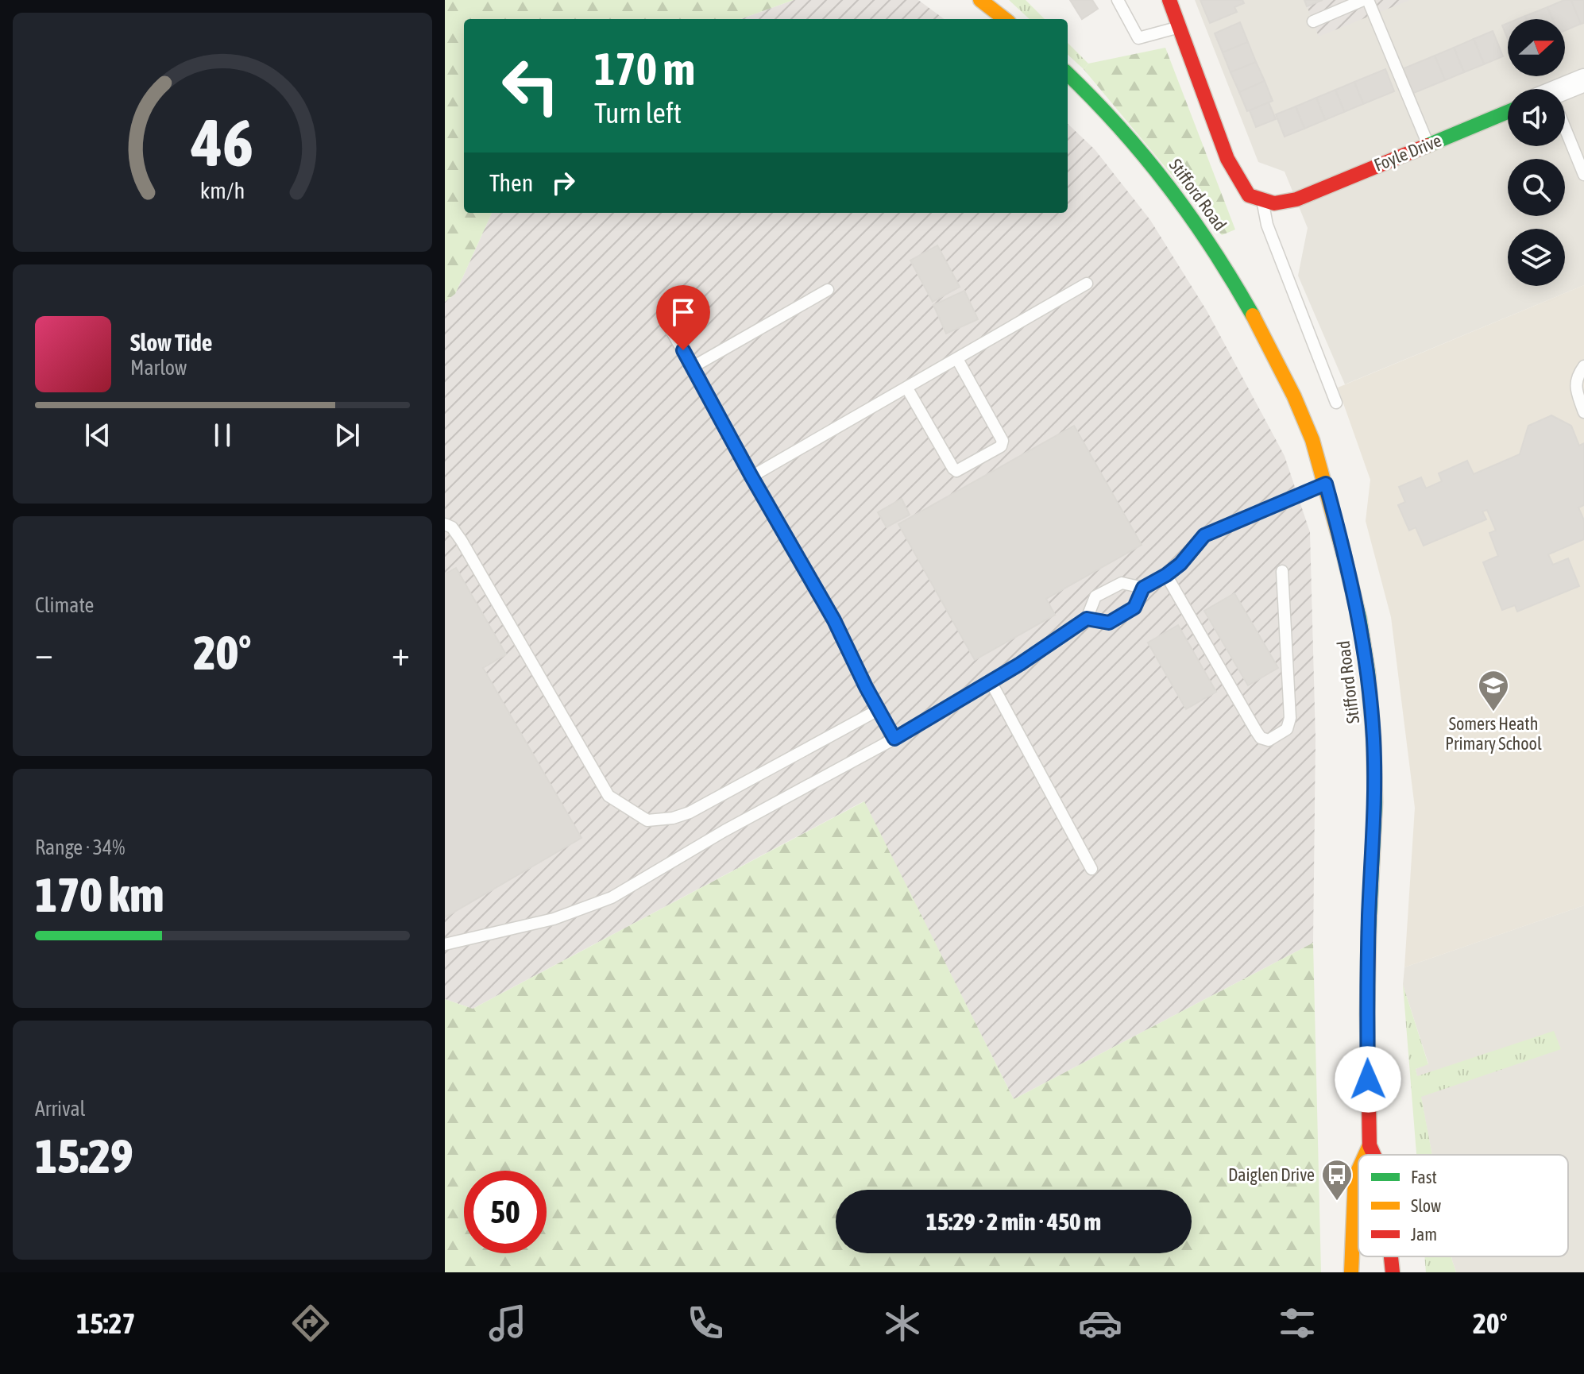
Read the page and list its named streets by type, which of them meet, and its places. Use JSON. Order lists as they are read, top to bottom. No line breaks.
{"streets":{"main road":["Foyle Drive","Stifford Road"]},"places":{"school or university":["Somers Heath Primary School"],"bus stop":["Daiglen Drive"]},"legend":["Fast","Slow","Jam"],"north":"right","page":{"turn":["170 m","Turn left"],"then":"Then","song":["Slow Tide","Marlow"],"tile":["Climate",["Range · 34%","170 km"],["Arrival","15:29"]],"heat":["−","20°","+"],"limit":"50","trip":"15:29 · 2 min · 450 m","tabs":["15:27","20°"],"gauge":["46","km/h"]}}
